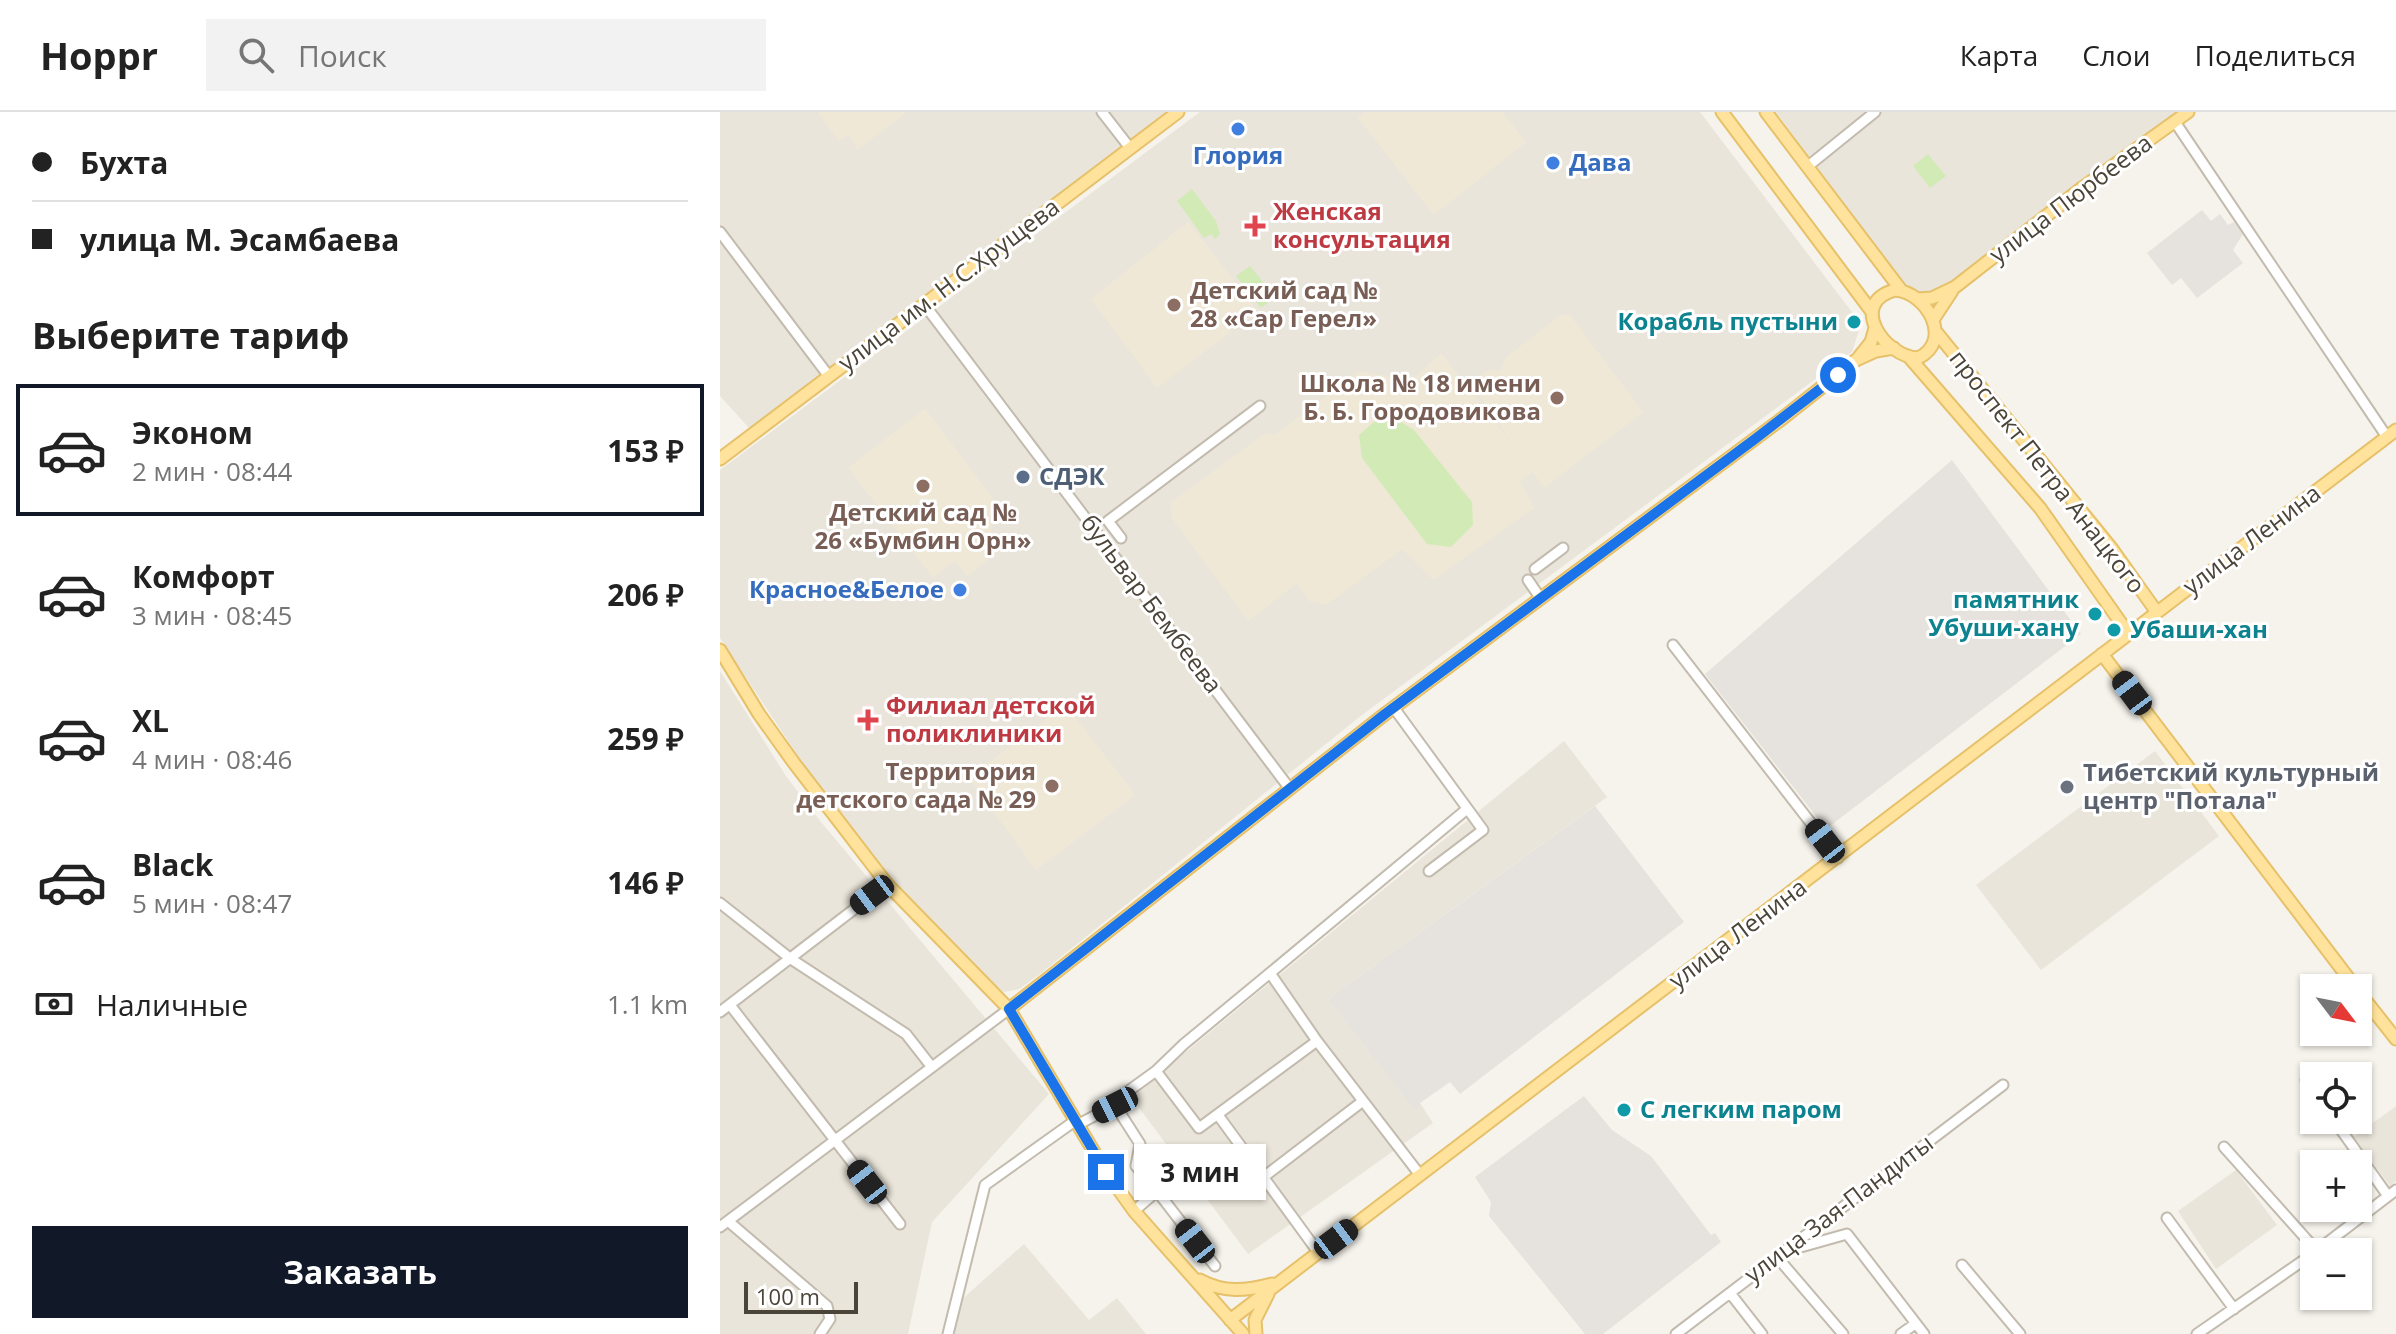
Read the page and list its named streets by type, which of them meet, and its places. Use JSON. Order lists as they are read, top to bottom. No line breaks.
{"streets":{"main road":["улица Пюрбеева","улица им. Н.С.Хрущева","проспект Петра Анацкого","улица Ленина"],"street":["бульвар Бембеева","улица Зая-Пандиты"]},"crossings":[["улица им. Н.С.Хрущева","бульвар Бембеева"],["проспект Петра Анацкого","улица Ленина"]],"places":{"other":["Глория","Дава","Детский сад № 28 «Сар Герел»","Корабль пустыни","Школа № 18 имени Б. Б. Городовикова","СДЭК","Детский сад № 26 «Бумбин Орн»","Красное&Белое","памятник Убуши-хану","Убаши-хан","Территория детского сада № 29","Тибетский культурный центр \"Потала\"","С легким паром"],"health":["Женская консультация","Филиал детской поликлиники"]},"scale_bar":"100 m","north":"bottom right","page":{"header":"Hoppr","search":"Поиск","nav":["Карта","Слои","Поделиться"],"banner":["Бухта","улица М. Эсамбаева"],"heading":"Выберите тариф","list":[{"name":"Эконом","note":"2 мин · 08:44","value":"153 ₽"},{"name":"Комфорт","note":"3 мин · 08:45","value":"206 ₽"},{"name":"XL","note":"4 мин · 08:46","value":"259 ₽"},{"name":"Black","note":"5 мин · 08:47","value":"146 ₽"}],"pay":["Наличные","1.1 km"],"map_buttons":["+","−"],"bubble":"3 мин","buttons":"Заказать","scale":"100 m"}}
